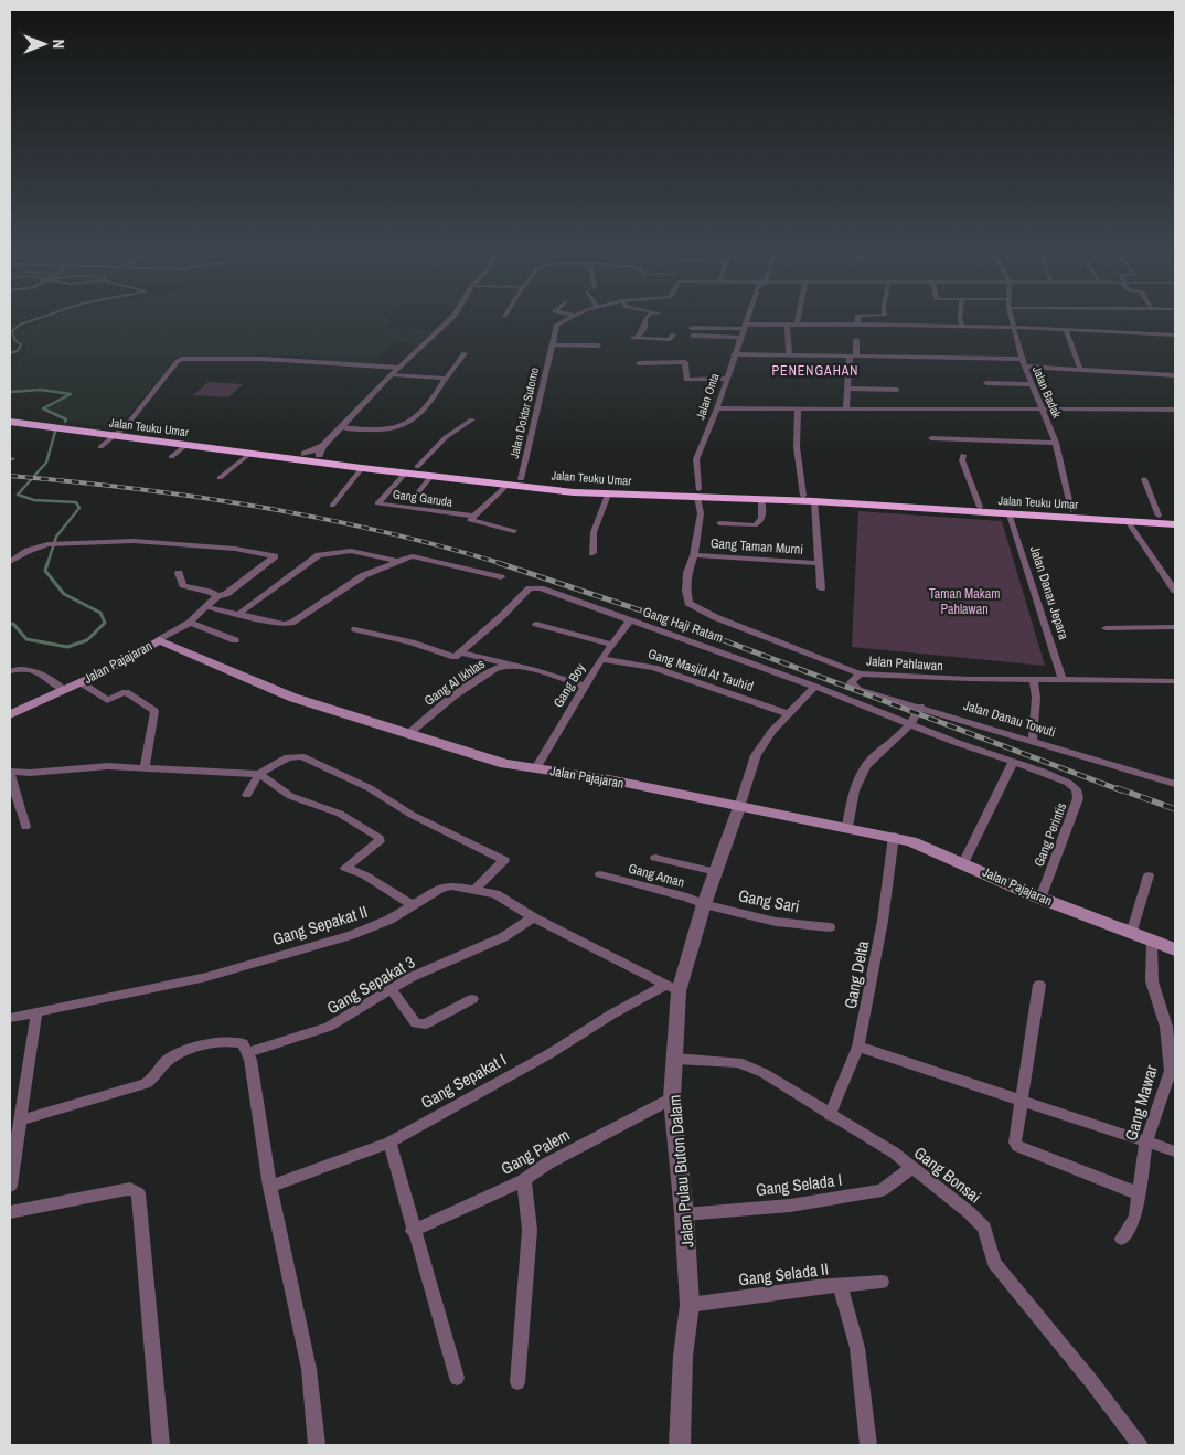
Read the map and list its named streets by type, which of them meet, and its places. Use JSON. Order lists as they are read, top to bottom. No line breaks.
{"streets":{"highway":["Jalan Teuku Umar"],"main road":["Jalan Pajajaran"],"street":["Jalan Badak","Jalan Onta","Jalan Doktor Sutomo","Gang Garuda","Gang Taman Murni","Jalan Danau Jepara","Gang Haji Ratam","Jalan Pahlawan","Gang Masjid At Tauhid","Gang Al Ikhlas","Gang Boy","Jalan Danau Towuti","Gang Perintis","Gang Aman","Gang Sari","Gang Sepakat II","Gang Delta","Gang Sepakat 3","Gang Sepakat I","Gang Mawar","Gang Palem","Jalan Pulau Buton Dalam","Gang Bonsai","Gang Selada I","Gang Selada II"]},"crossings":[["Jalan Badak","Jalan Teuku Umar"],["Jalan Onta","Jalan Teuku Umar"],["Jalan Onta","Jalan Pahlawan"],["Jalan Doktor Sutomo","Jalan Teuku Umar"],["Jalan Teuku Umar","Gang Garuda"],["Jalan Teuku Umar","Gang Taman Murni"],["Jalan Teuku Umar","Jalan Danau Jepara"],["Jalan Teuku Umar","Jalan Pahlawan"],["Gang Taman Murni","Jalan Pahlawan"],["Jalan Danau Jepara","Jalan Pahlawan"],["Gang Haji Ratam","Gang Boy"],["Gang Haji Ratam","Gang Perintis"],["Jalan Pajajaran","Gang Al Ikhlas"],["Jalan Pajajaran","Gang Boy"],["Jalan Pajajaran","Gang Perintis"],["Jalan Pajajaran","Gang Delta"],["Jalan Pajajaran","Gang Mawar"],["Jalan Pajajaran","Jalan Pulau Buton Dalam"],["Jalan Pahlawan","Jalan Danau Towuti"],["Gang Masjid At Tauhid","Gang Boy"],["Gang Aman","Gang Sari"],["Gang Aman","Jalan Pulau Buton Dalam"],["Gang Sari","Jalan Pulau Buton Dalam"],["Gang Sepakat II","Gang Sepakat 3"],["Gang Sepakat II","Gang Sepakat I"],["Gang Sepakat II","Jalan Pulau Buton Dalam"],["Gang Delta","Gang Bonsai"],["Gang Sepakat I","Jalan Pulau Buton Dalam"],["Gang Palem","Jalan Pulau Buton Dalam"],["Jalan Pulau Buton Dalam","Gang Bonsai"],["Jalan Pulau Buton Dalam","Gang Selada I"],["Jalan Pulau Buton Dalam","Gang Selada II"],["Gang Bonsai","Gang Selada I"]],"districts":["PENENGAHAN"],"parks":["Taman Makam Pahlawan"],"north":"right"}
